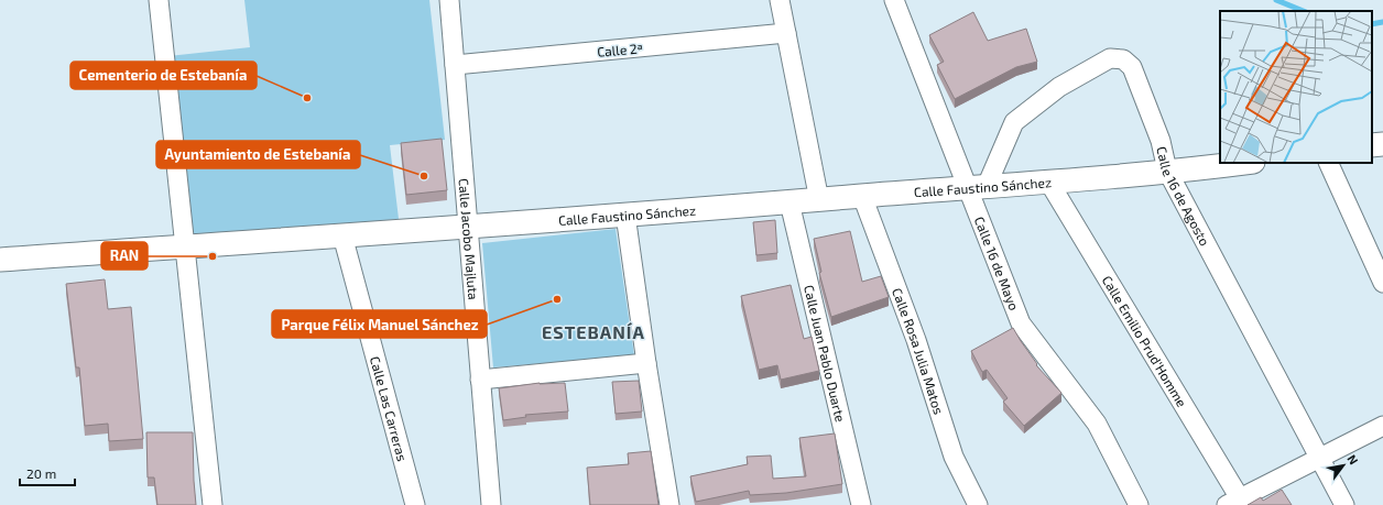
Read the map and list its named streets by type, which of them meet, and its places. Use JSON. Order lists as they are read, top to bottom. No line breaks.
{"streets":{"street":["Calle 2ª","Calle Faustino Sánchez","Calle 16 de Agosto","Calle Jacobo Majluta","Calle 16 de Mayo","Calle Emilio Prud'Homme","Calle Rosa Julia Matos","Calle Juan Pablo Duarte","Calle Las Carreras"]},"crossings":[["Calle 2ª","Calle Jacobo Majluta"],["Calle Faustino Sánchez","Calle 16 de Agosto"],["Calle Faustino Sánchez","Calle Jacobo Majluta"],["Calle Faustino Sánchez","Calle 16 de Mayo"],["Calle Faustino Sánchez","Calle Emilio Prud'Homme"],["Calle Faustino Sánchez","Calle Rosa Julia Matos"],["Calle Faustino Sánchez","Calle Juan Pablo Duarte"],["Calle Faustino Sánchez","Calle Las Carreras"],["Calle 16 de Agosto","Calle 16 de Mayo"]],"districts":["ESTEBANÍA"],"places":["Cementerio de Estebanía","Ayuntamiento de Estebanía","RAN","Parque Félix Manuel Sánchez"],"scale_bar":"20 m","north":"top right"}
